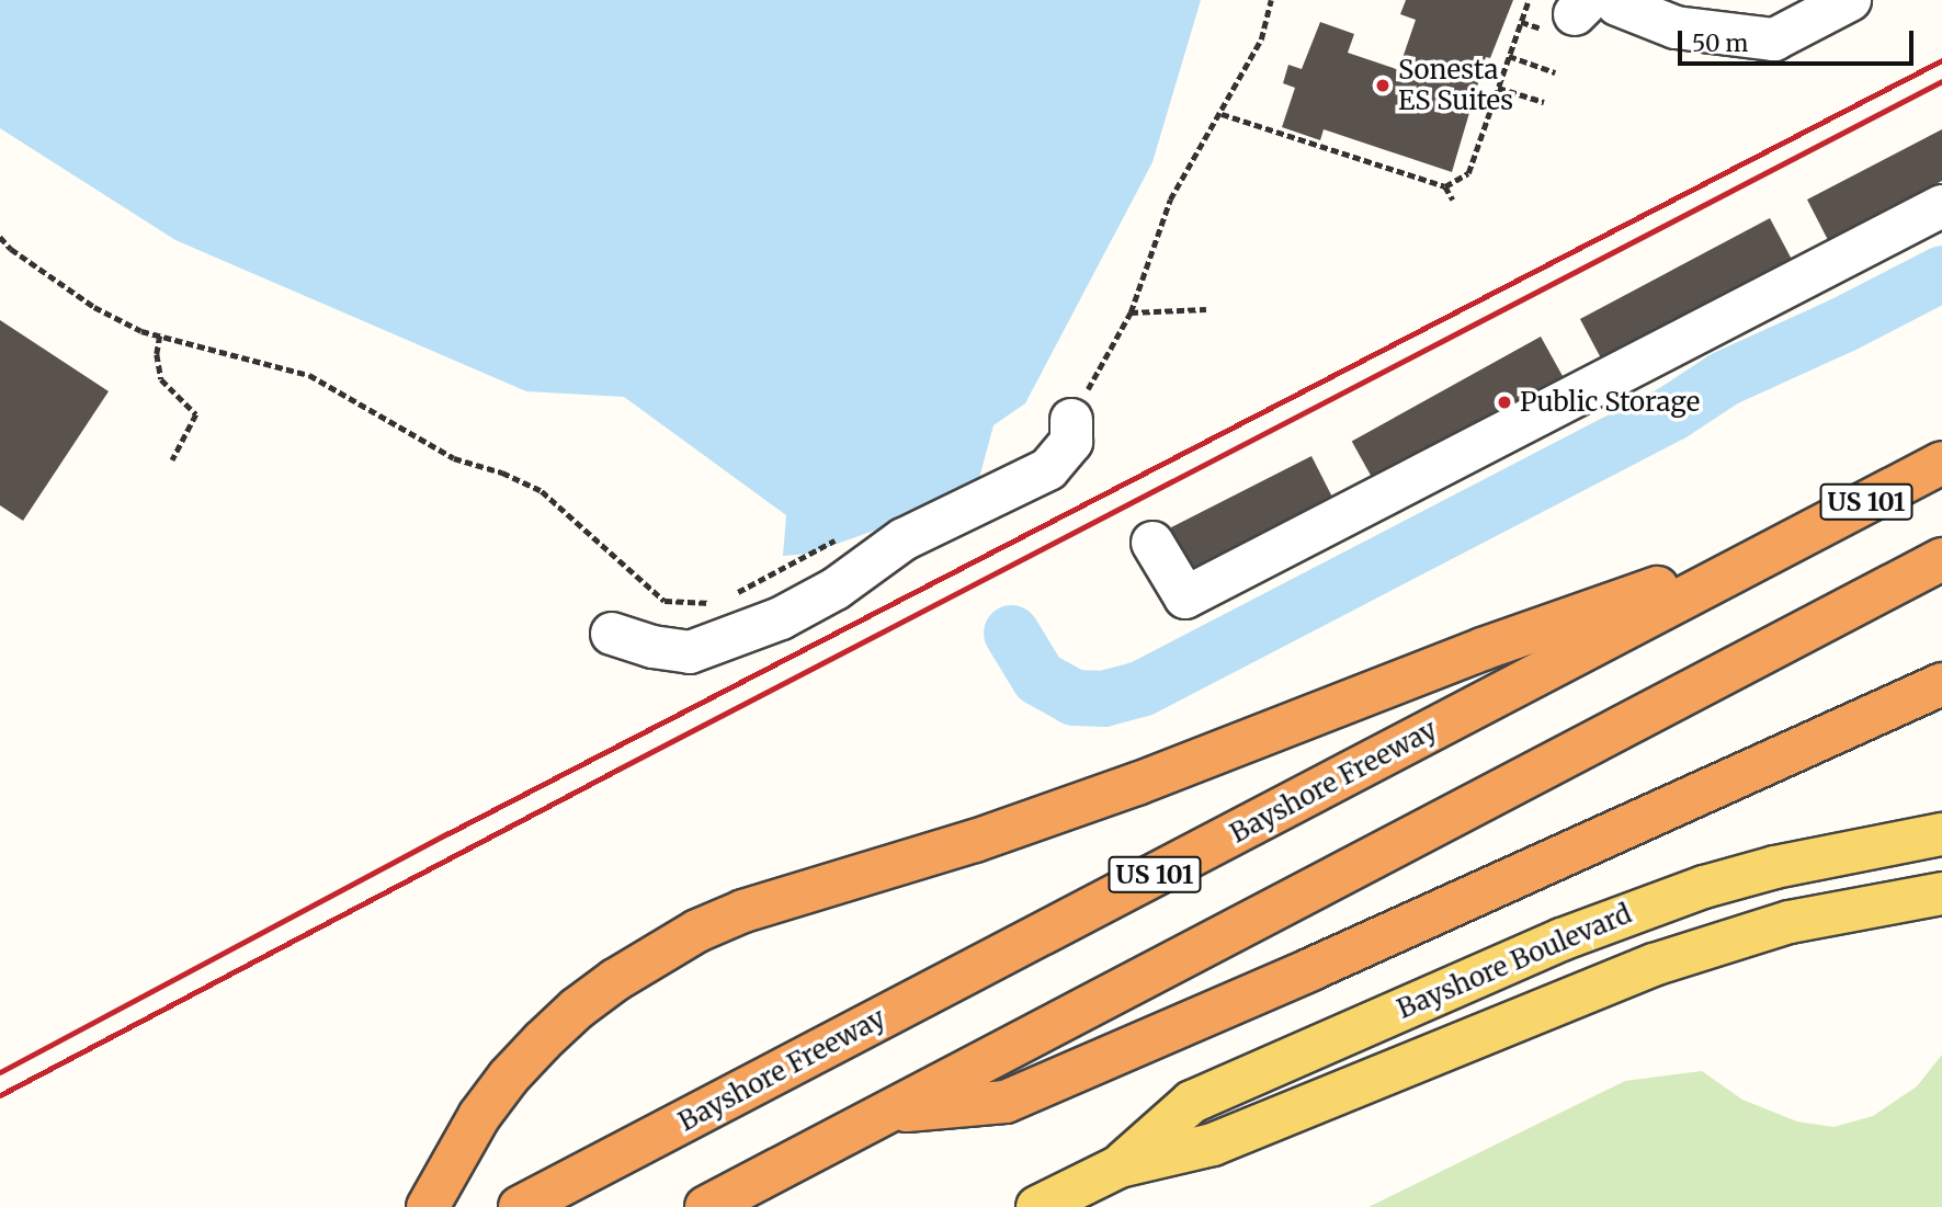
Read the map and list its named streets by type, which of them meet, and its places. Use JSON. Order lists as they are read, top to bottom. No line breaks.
{"streets":{"highway":["US 101","Bayshore Freeway"],"main road":["Bayshore Boulevard"]},"places":["Sonesta ES Suites","Public Storage"],"scale_bar":"50 m"}
